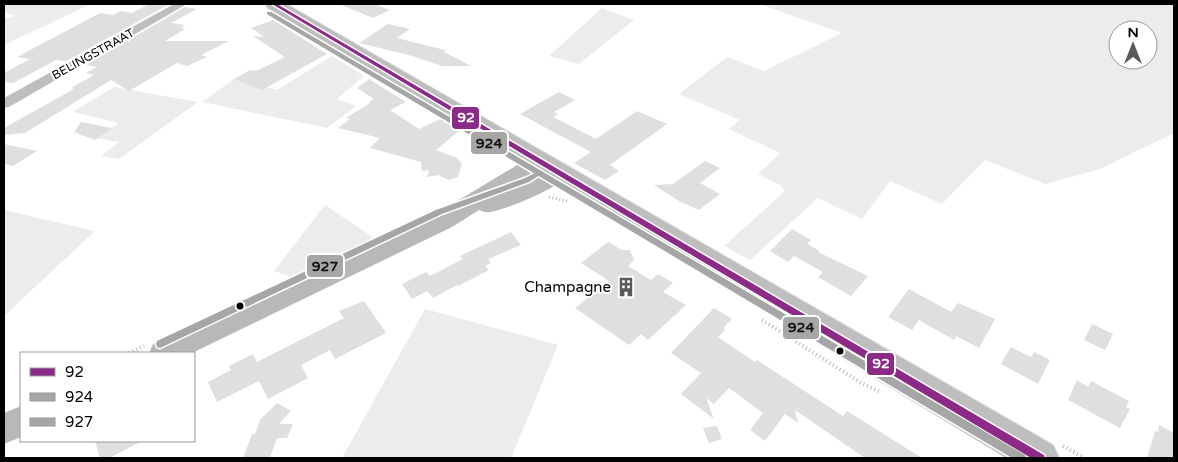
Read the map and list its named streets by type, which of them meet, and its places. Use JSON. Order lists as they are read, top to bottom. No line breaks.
{"streets":{"street":["BELINGSTRAAT"]},"places":{"building":["Champagne"]},"lines":["transit line 92","transit line 924","transit line 927"],"legend":["92","924","927"],"north":"top"}
